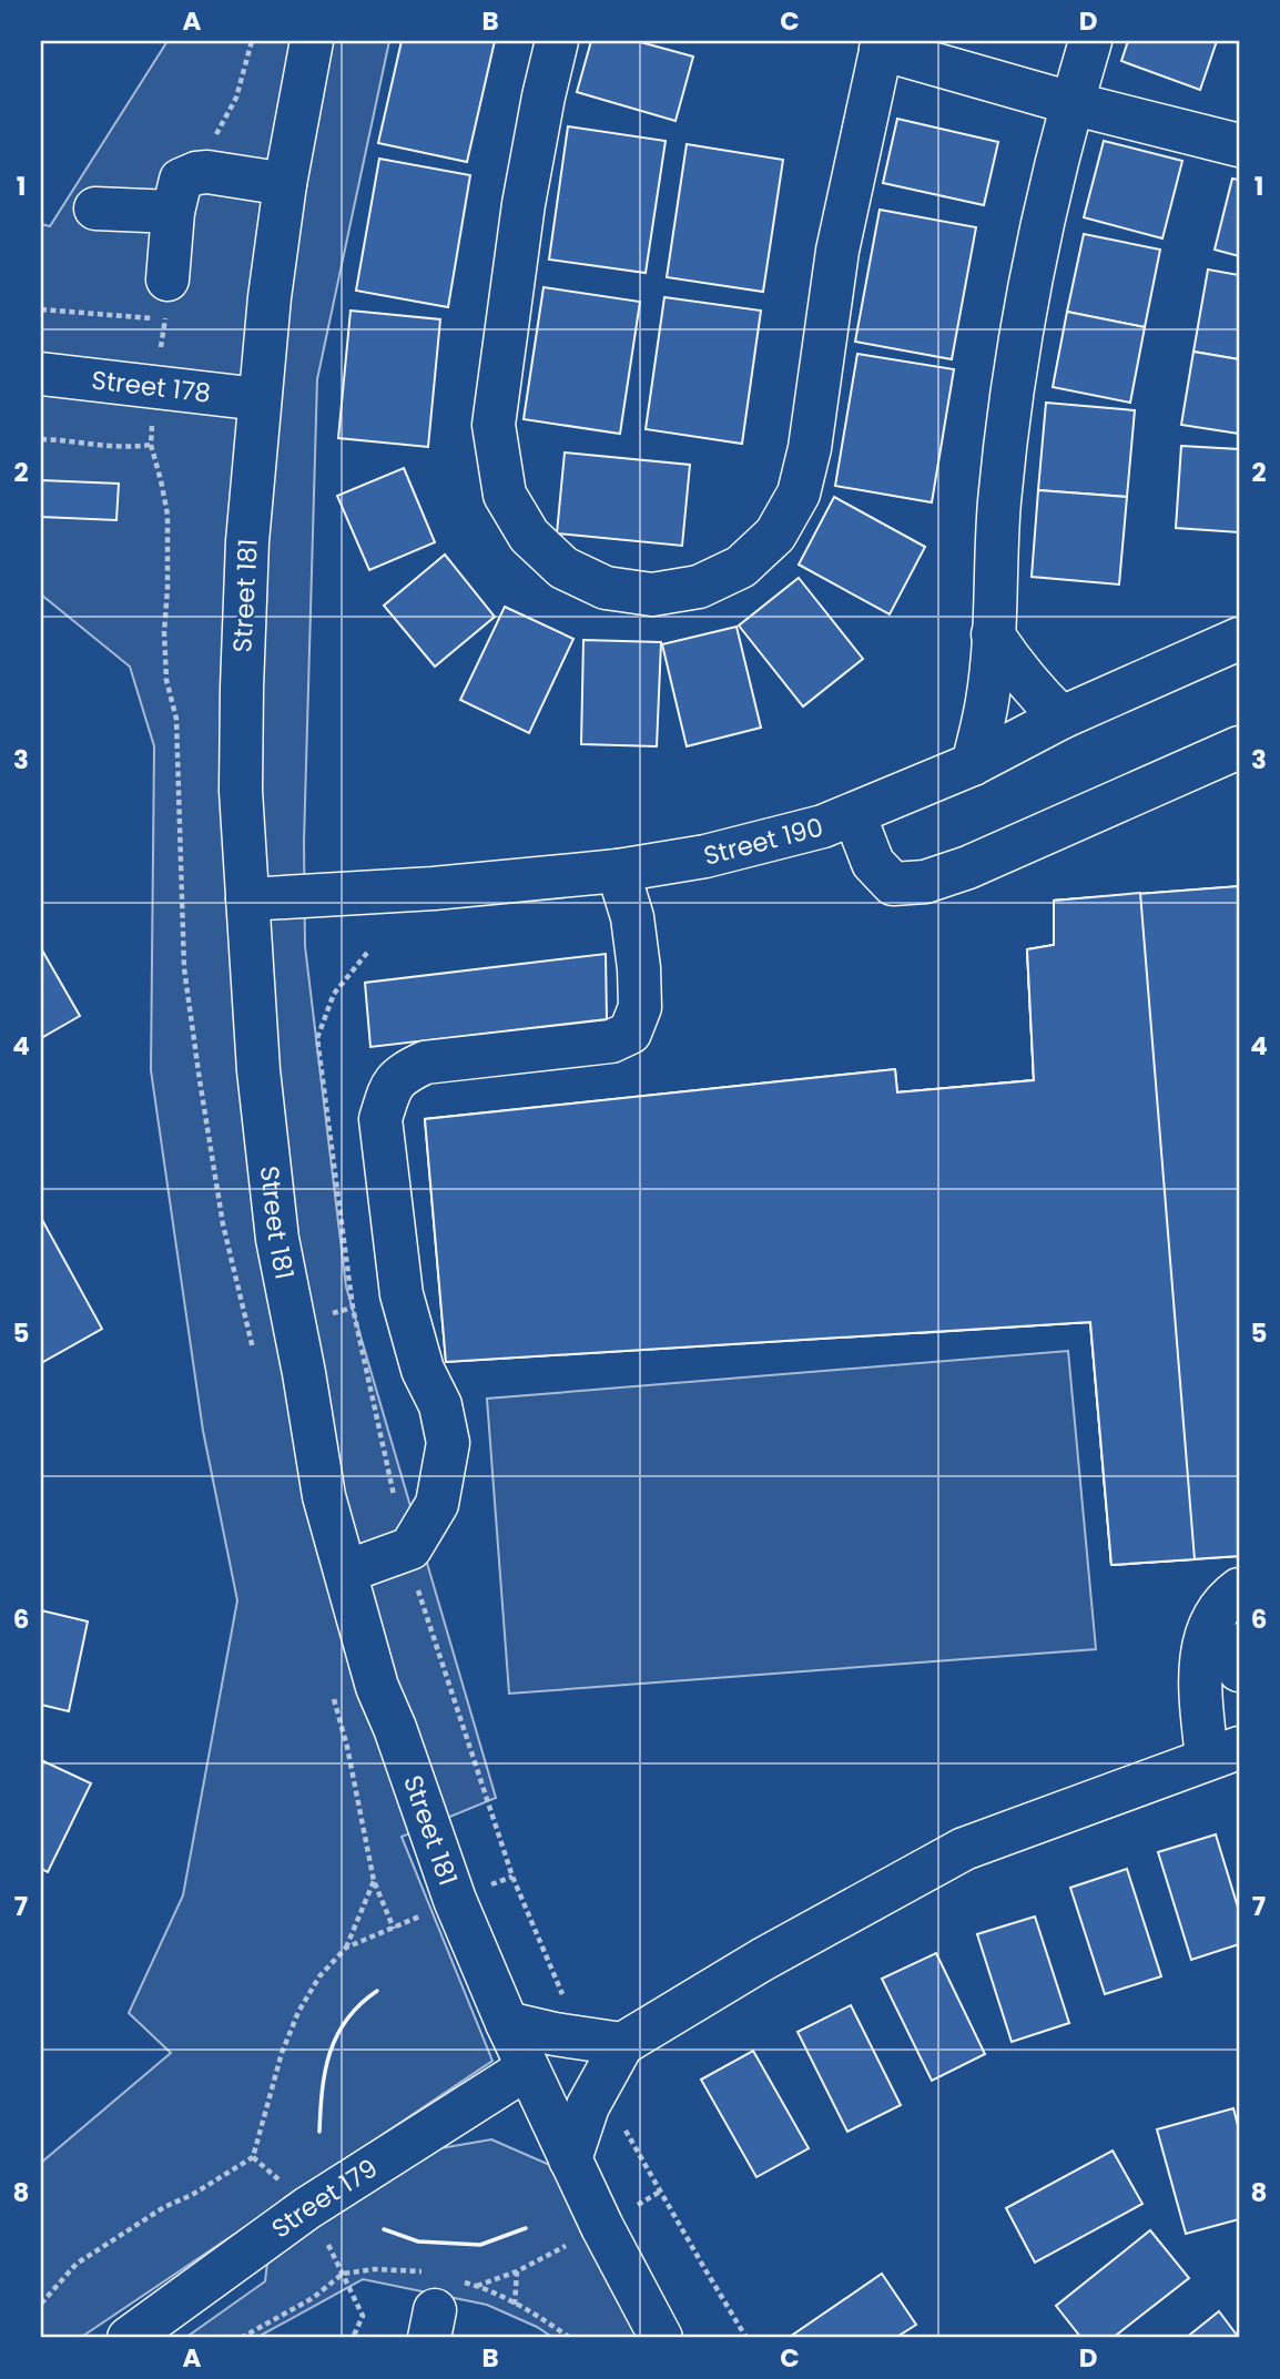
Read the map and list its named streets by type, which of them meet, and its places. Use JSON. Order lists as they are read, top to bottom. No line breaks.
{"streets":{"street":["Street 178","Street 181","Street 190","Street 179"]},"crossings":[["Street 178","Street 181"],["Street 181","Street 190"],["Street 181","Street 179"]],"grid":{"columns":["A","B","C","D"],"rows":["1","2","3","4","5","6","7","8"]}}
